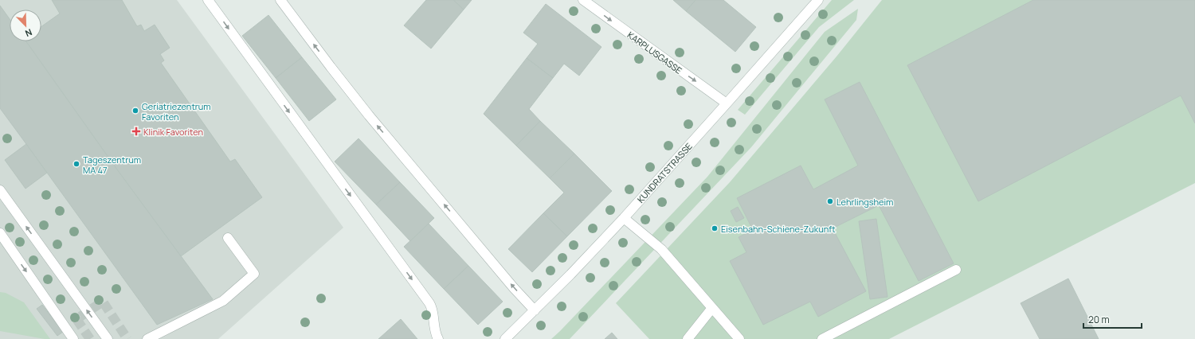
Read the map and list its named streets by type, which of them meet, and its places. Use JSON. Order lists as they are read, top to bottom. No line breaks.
{"streets":{"street":["KARPLUSGASSE","KUNDRATSTRASSE"]},"crossings":[["KARPLUSGASSE","KUNDRATSTRASSE"]],"one_way":["KARPLUSGASSE"],"places":{"other":["Geriatriezentrum Favoriten","Tageszentrum MA 47","Lehrlingsheim","Eisenbahn-Schiene-Zukunft"],"health":["Klinik Favoriten"]},"scale_bar":"20 m","north":"bottom right"}
